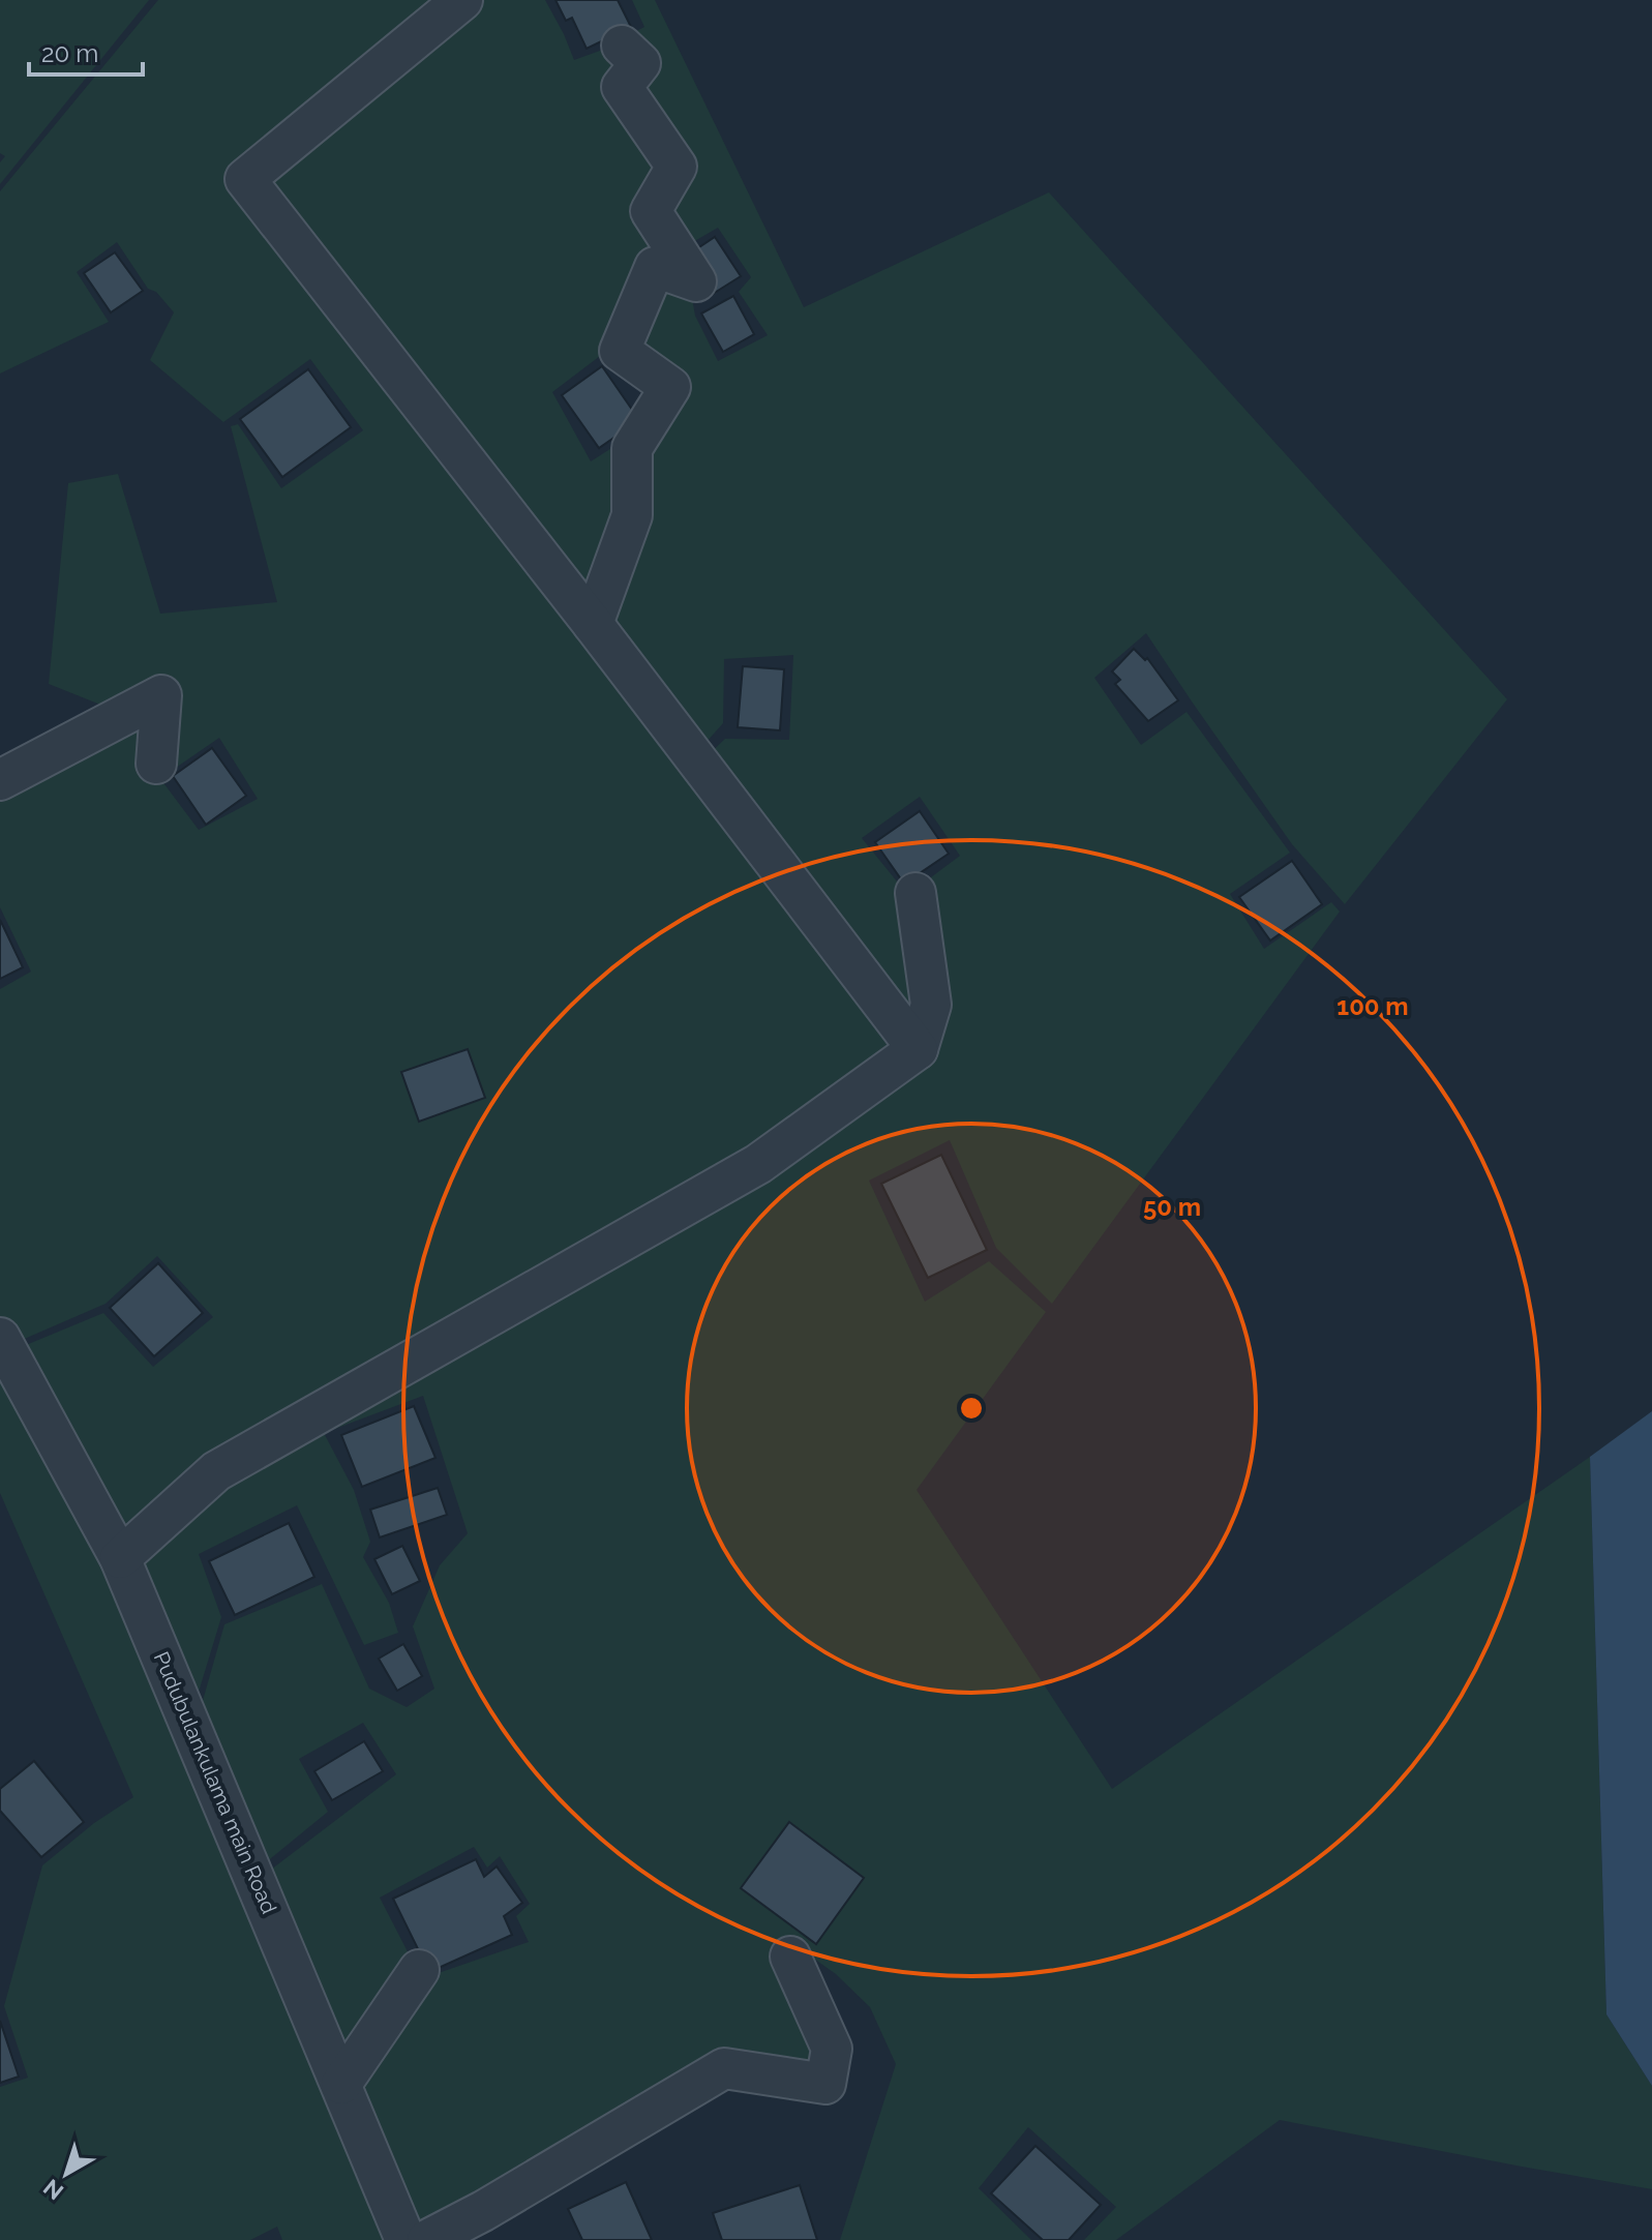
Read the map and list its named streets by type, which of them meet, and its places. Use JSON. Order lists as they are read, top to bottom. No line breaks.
{"streets":{"street":["Pudubulankulama main Road"]},"scale_bar":"20 m","north":"bottom left","rings":["100 m","50 m"]}
